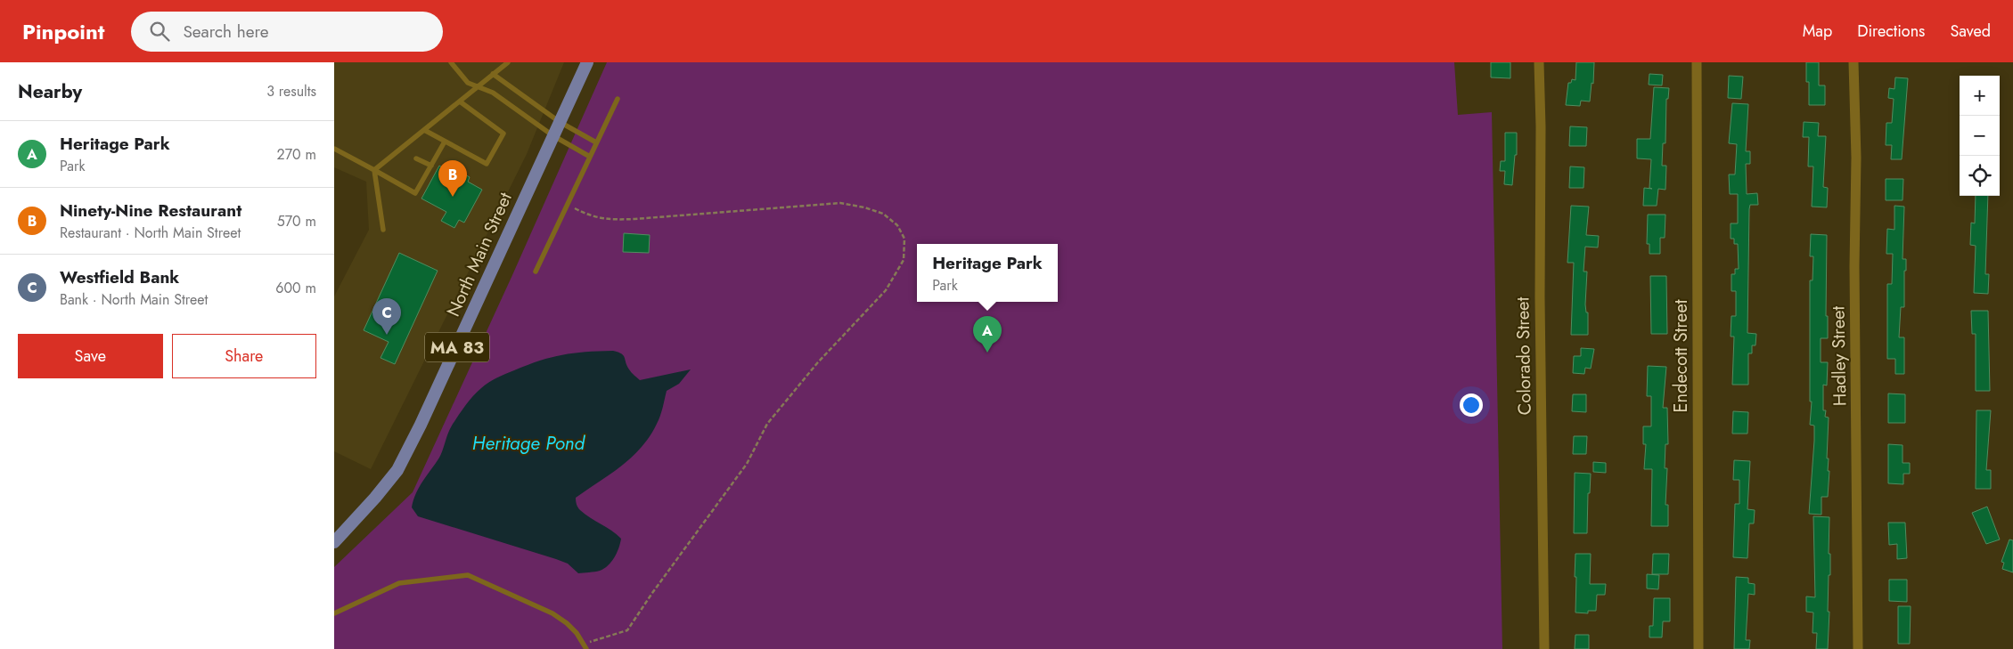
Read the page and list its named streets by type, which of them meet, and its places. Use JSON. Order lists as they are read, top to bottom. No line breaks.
{"streets":{"main road":["North Main Street","MA 83"],"street":["Colorado Street","Endecott Street","Hadley Street"]},"water":["Heritage Pond"],"page":{"header":"Pinpoint","search":"Search here","nav":["Map","Directions","Saved"],"heading":["Nearby","3 results"],"map_buttons":["+","−"],"list":[{"mark":"A","name":"Heritage Park","note":"Park","value":"270 m"},{"mark":"B","name":"Ninety-Nine Restaurant","note":"Restaurant · North Main Street","value":"570 m"},{"mark":"C","name":"Westfield Bank","note":"Bank · North Main Street","value":"600 m"}],"pins":["B","C","A"],"popup":["Heritage Park","Park"],"buttons":["Save","Share"]}}
